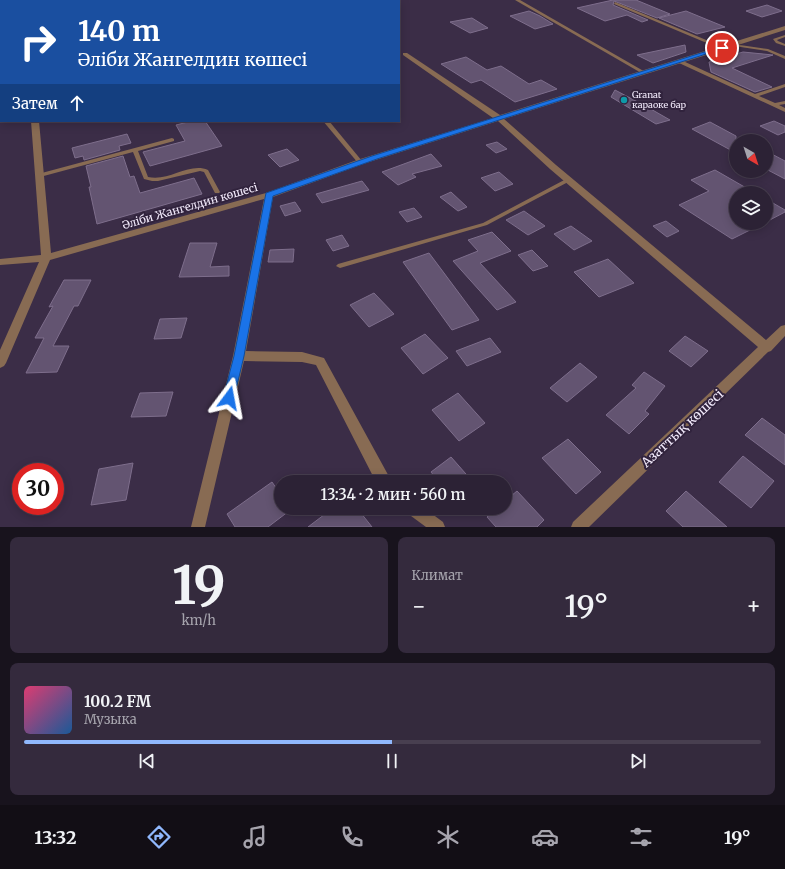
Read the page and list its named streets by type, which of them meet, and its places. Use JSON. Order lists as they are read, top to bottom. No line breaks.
{"streets":{"street":["Әліби Жангелдин көшесі","Азаттық көшесі"]},"places":["Granat караоке бар"],"north":"bottom right","page":{"turn":["140 m","Әліби Жангелдин көшесі"],"then":"Затем","limit":"30","trip":"13:34 · 2 мин · 560 m","tile":[["19","km/h"],"Климат"],"heat":["−","19°","+"],"song":["100.2 FM","Музыка"],"tabs":["13:32","19°"]}}
